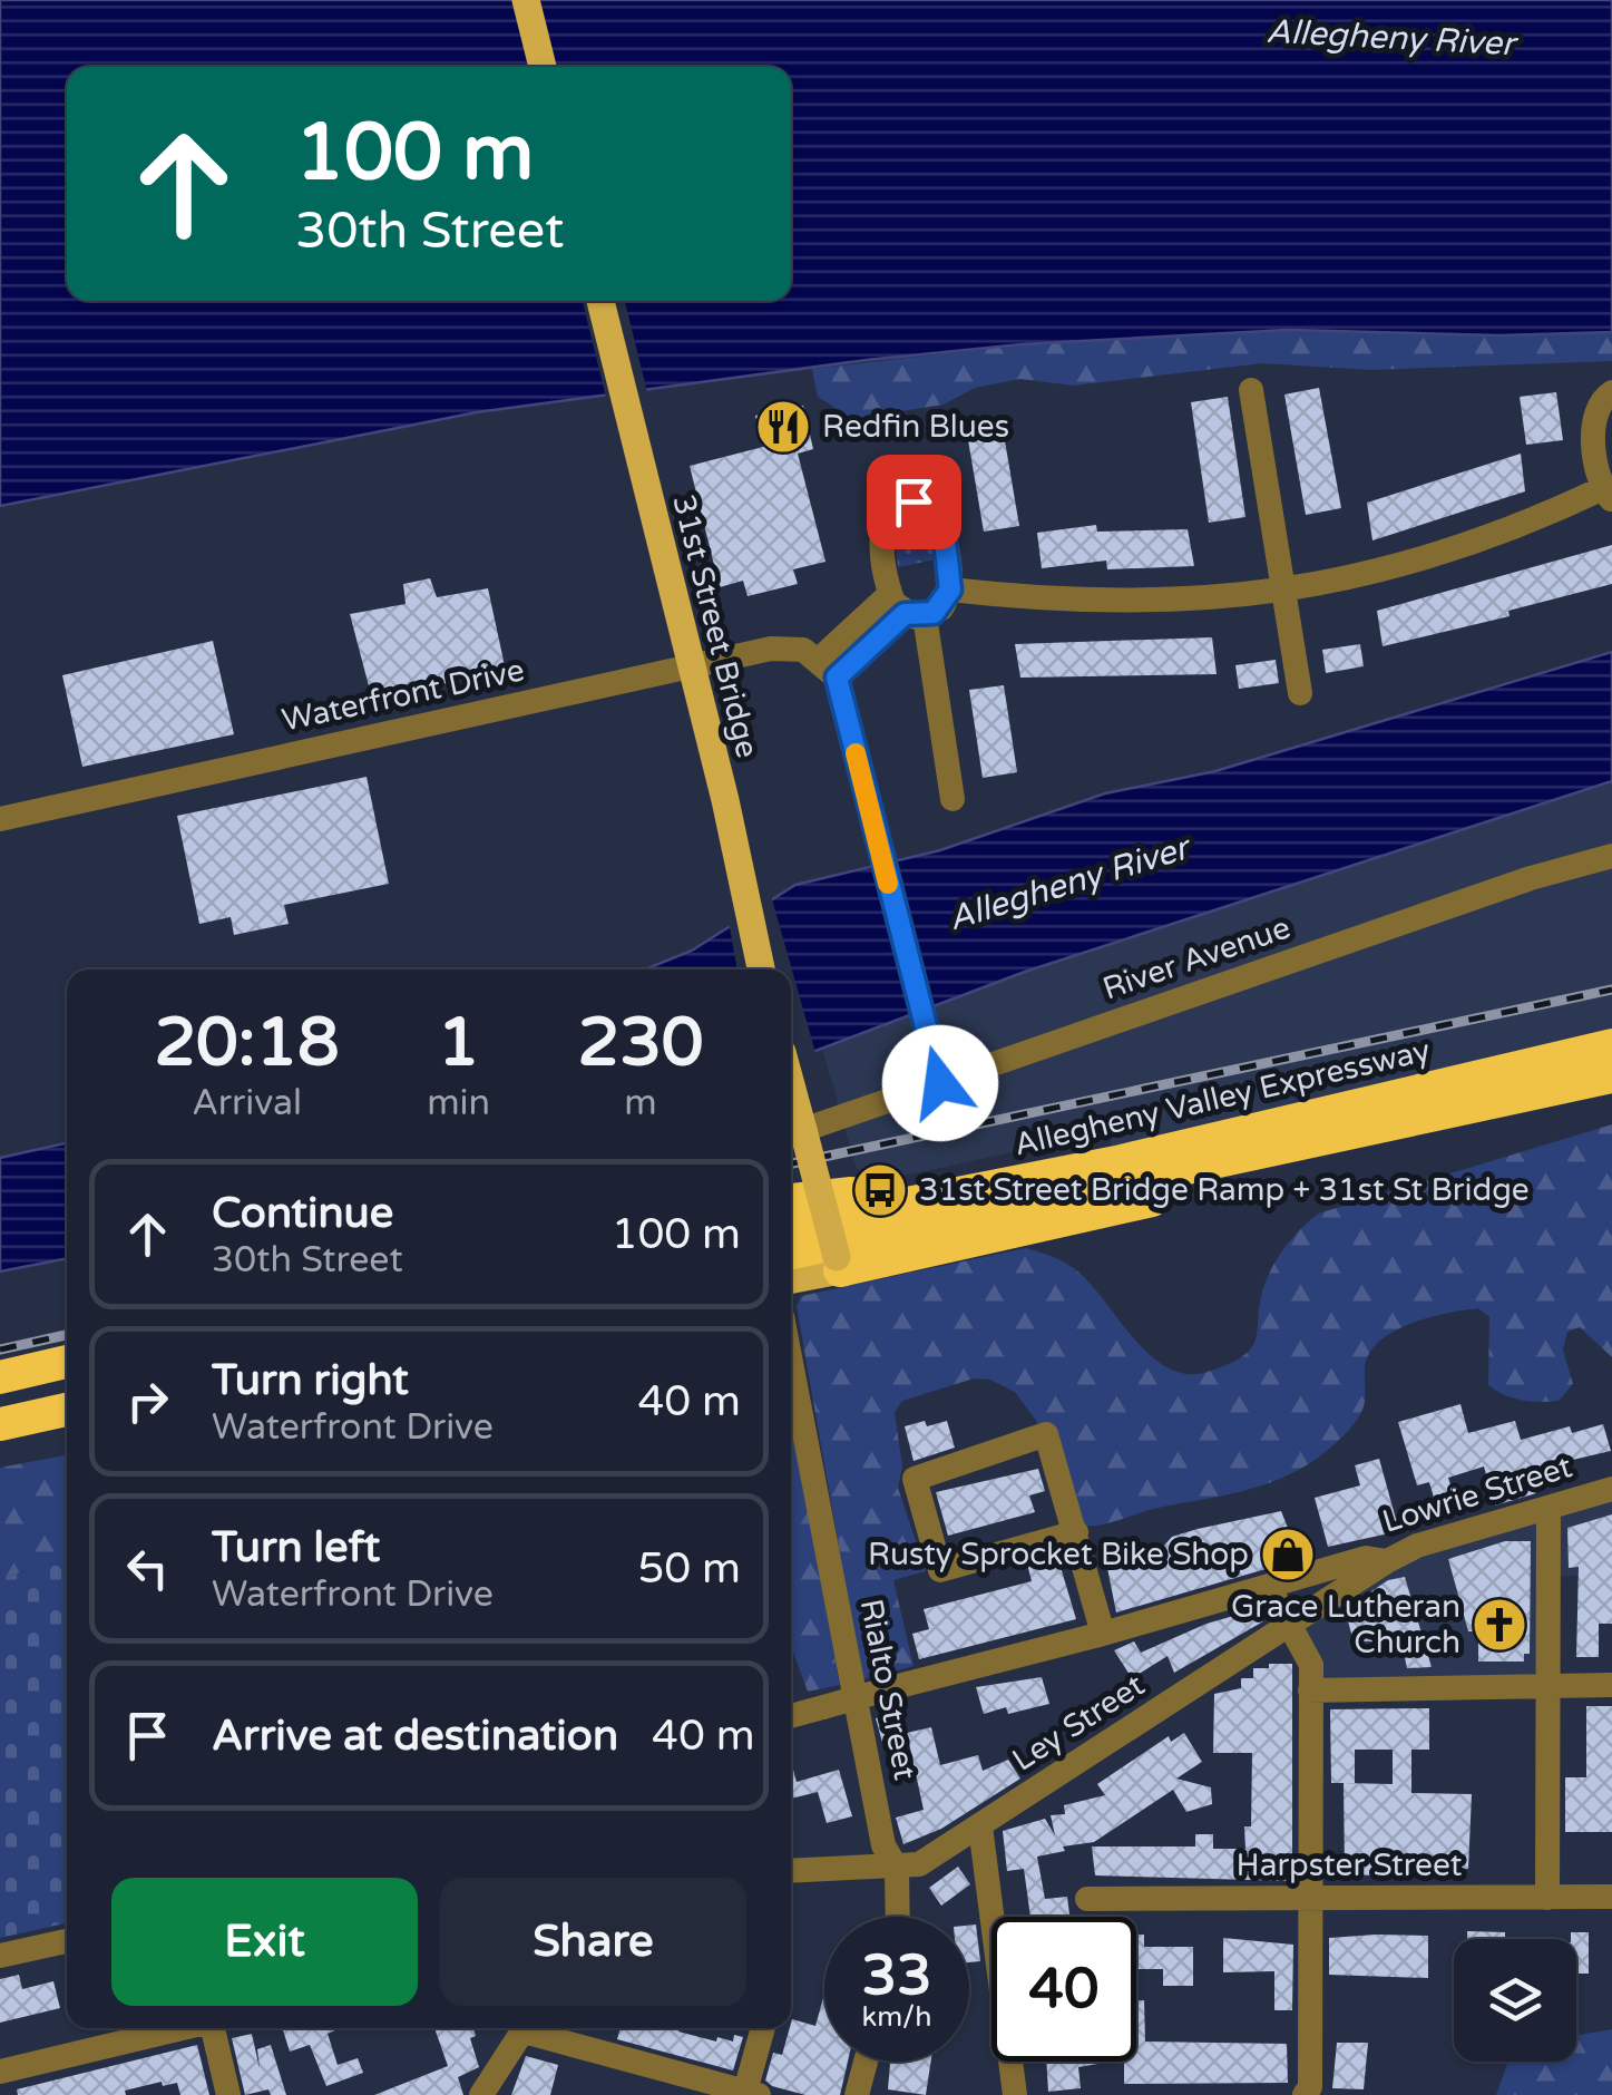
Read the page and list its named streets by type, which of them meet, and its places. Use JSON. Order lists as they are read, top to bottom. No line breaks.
{"streets":{"highway":["Allegheny Valley Expressway"],"main road":["31st Street Bridge"],"street":["Waterfront Drive","River Avenue","Lowrie Street","Rialto Street","Ley Street","Harpster Street"]},"crossings":[["Lowrie Street","Ley Street"],["Rialto Street","Ley Street"]],"water":["Allegheny River"],"places":{"restaurant":["Redfin Blues"],"bus stop":["31st Street Bridge Ramp + 31st St Bridge"],"shop":["Rusty Sprocket Bike Shop"],"church":["Grace Lutheran Church"]},"page":{"turn":["100 m","30th Street"],"eta":["20:18","Arrival","1","min","230","m"],"list":[{"name":"Continue","note":"30th Street","value":"100 m"},{"name":"Turn right","note":"Waterfront Drive","value":"40 m"},{"name":"Turn left","note":"Waterfront Drive","value":"50 m"},{"name":"Arrive at destination","value":"40 m"}],"buttons":["Exit","Share"],"speed":"33 km/h","limit":"40"}}
